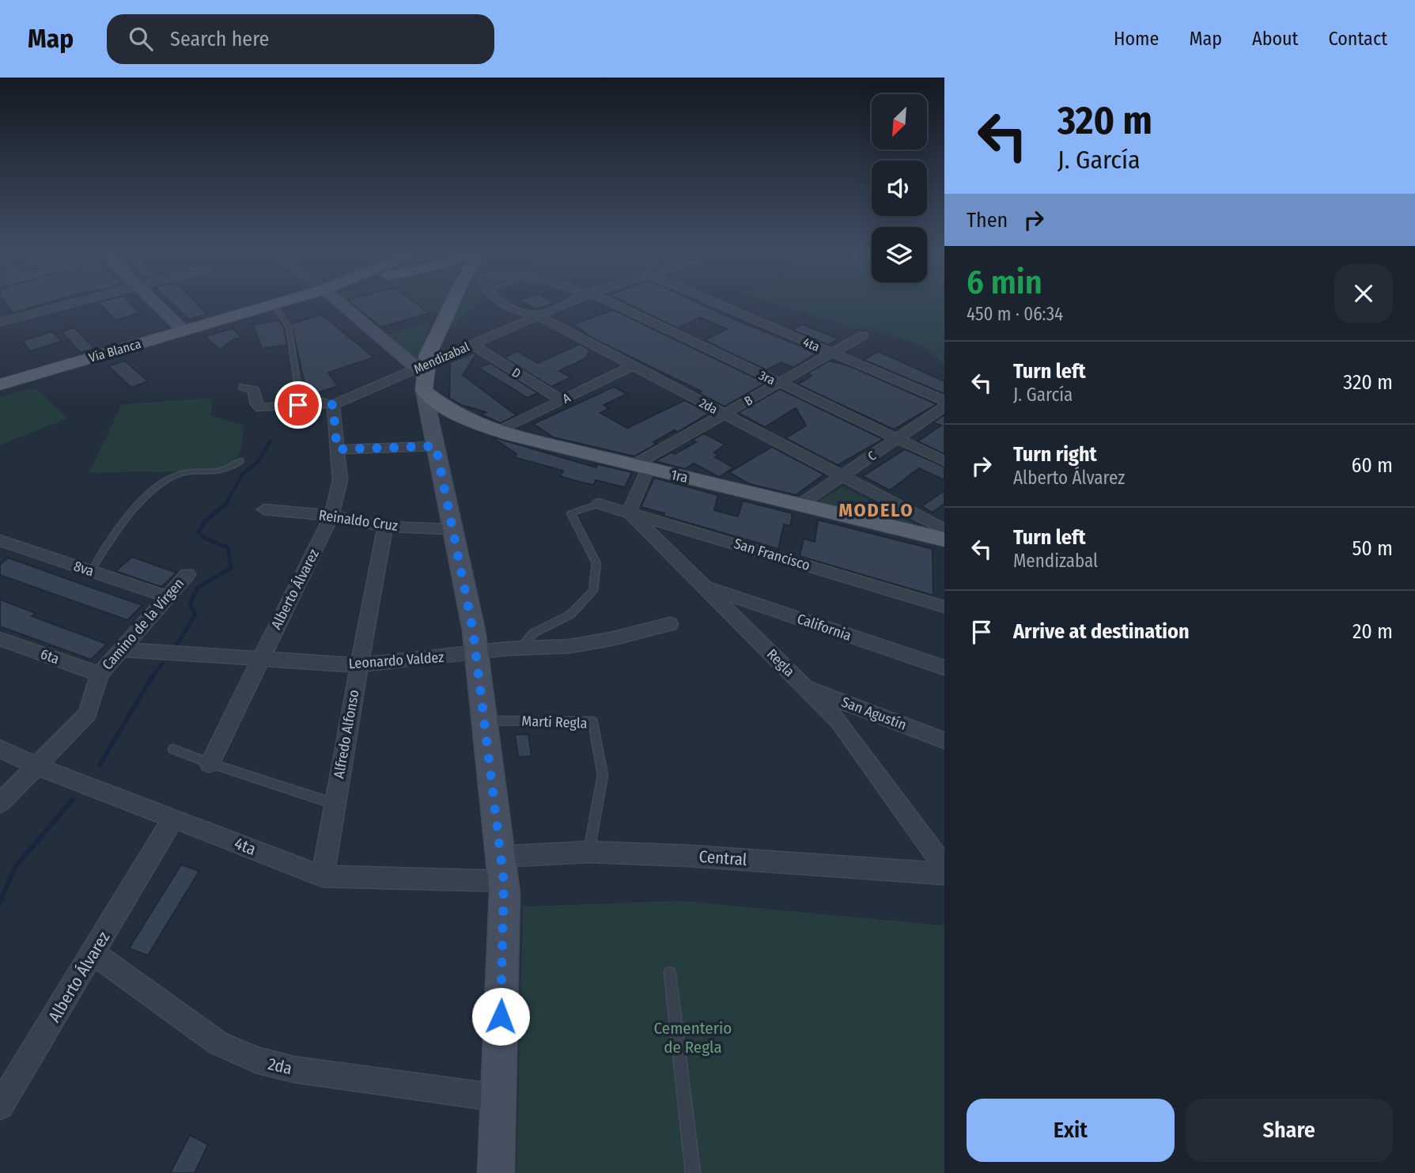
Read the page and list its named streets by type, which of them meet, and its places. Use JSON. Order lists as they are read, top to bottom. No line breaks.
{"streets":{"main road":["Vía Blanca","1ra"],"street":["4ta","Mendizabal","D","3ra","A","B","2da","C","Reinaldo Cruz","San Francisco","8va","Alberto Álvarez","Camino de la Virgen","California","6ta","Leonardo Valdez","Regla","San Agustín","Alfredo Alfonso","Central"],"lane":["Marti Regla"]},"crossings":[["4ta","B"],["4ta","Alberto Álvarez"],["4ta","Camino de la Virgen"],["4ta","Alfredo Alfonso"],["4ta","Central"],["Mendizabal","D"],["Mendizabal","2da"],["Mendizabal","1ra"],["Mendizabal","Alberto Álvarez"],["D","A"],["3ra","B"],["3ra","C"],["A","2da"],["A","1ra"],["B","2da"],["B","1ra"],["2da","C"],["2da","Alberto Álvarez"],["C","1ra"],["Reinaldo Cruz","Alberto Álvarez"],["Reinaldo Cruz","Alfredo Alfonso"],["San Francisco","Regla"],["8va","Camino de la Virgen"],["Alberto Álvarez","Leonardo Valdez"],["Camino de la Virgen","6ta"],["Camino de la Virgen","Leonardo Valdez"],["California","Regla"],["Leonardo Valdez","Alfredo Alfonso"],["Regla","San Agustín"],["Marti Regla","Central"]],"districts":["MODELO"],"parks":["Cementerio de Regla"],"north":"bottom left","page":{"header":"Map","search":"Search here","nav":["Home","Map","About","Contact"],"turn":["320 m","J. García"],"then":"Then","heading":["6 min","450 m · 06:34"],"list":[{"name":"Turn left","note":"J. García","value":"320 m"},{"name":"Turn right","note":"Alberto Álvarez","value":"60 m"},{"name":"Turn left","note":"Mendizabal","value":"50 m"},{"name":"Arrive at destination","value":"20 m"}],"buttons":["Exit","Share"]}}
